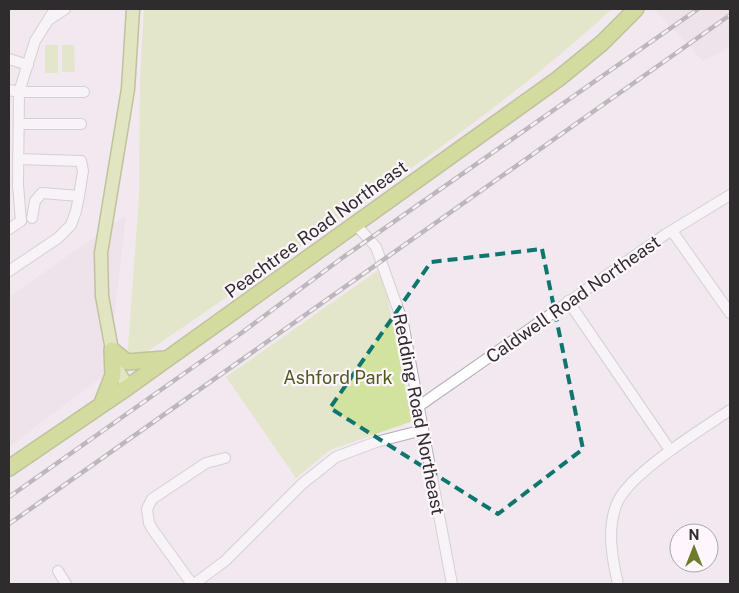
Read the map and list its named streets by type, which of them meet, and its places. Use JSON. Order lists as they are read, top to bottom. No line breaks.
{"streets":{"highway":["Peachtree Road Northeast"],"street":["Caldwell Road Northeast","Redding Road Northeast"]},"crossings":[["Peachtree Road Northeast","Redding Road Northeast"],["Caldwell Road Northeast","Redding Road Northeast"]],"parks":["Ashford Park"],"north":"top"}
